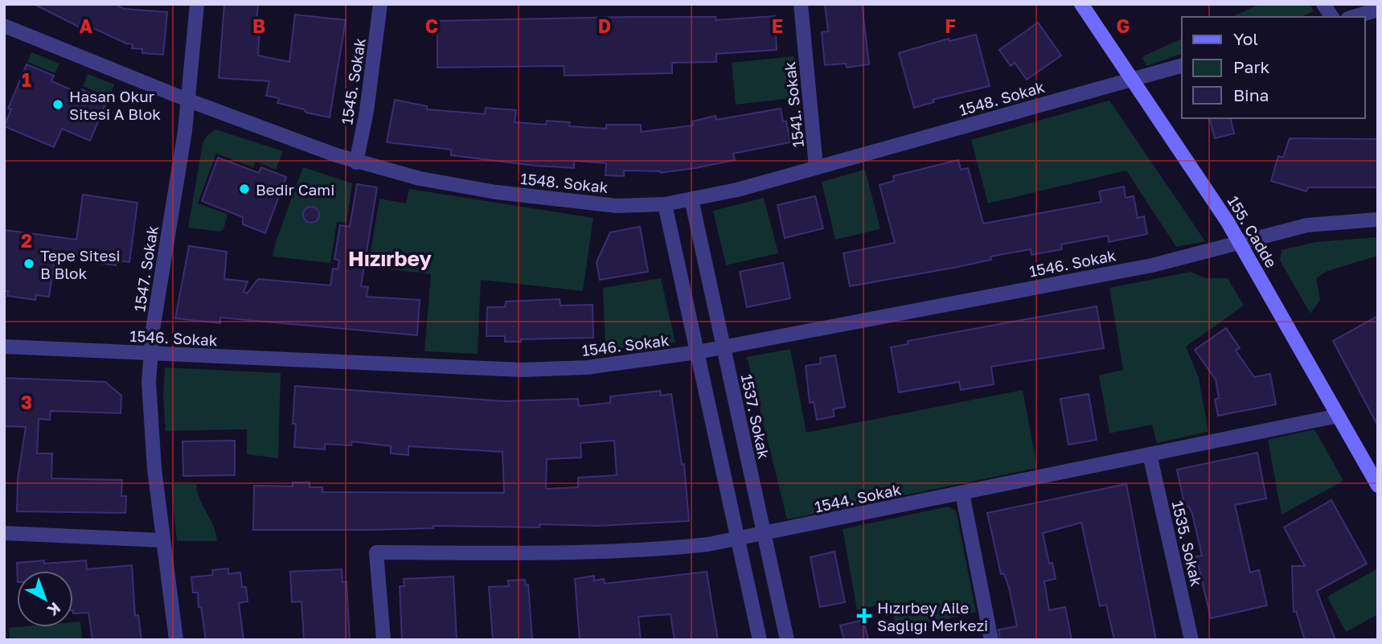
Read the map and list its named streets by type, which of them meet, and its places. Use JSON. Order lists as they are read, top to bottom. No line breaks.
{"streets":{"street":["1545. Sokak","1548. Sokak","1541. Sokak","155. Cadde","1546. Sokak","1547. Sokak","1537. Sokak","1544. Sokak","1535. Sokak"]},"crossings":[["1545. Sokak","1548. Sokak"],["1548. Sokak","1541. Sokak"],["1548. Sokak","155. Cadde"],["1548. Sokak","1547. Sokak"],["1548. Sokak","1537. Sokak"],["155. Cadde","1546. Sokak"],["155. Cadde","1544. Sokak"],["1546. Sokak","1547. Sokak"],["1546. Sokak","1537. Sokak"],["1537. Sokak","1544. Sokak"],["1544. Sokak","1535. Sokak"]],"districts":["Hızırbey"],"places":{"other":["Hasan Okur Sitesi A Blok","Bedir Cami","Tepe Sitesi B Blok"],"health":["Hızırbey Aile Sağlığı Merkezi"]},"legend":["Yol","Park","Bina"],"north":"bottom right","grid":{"columns":["A","B","C","D","E","F","G"],"rows":["1","2","3"]}}
